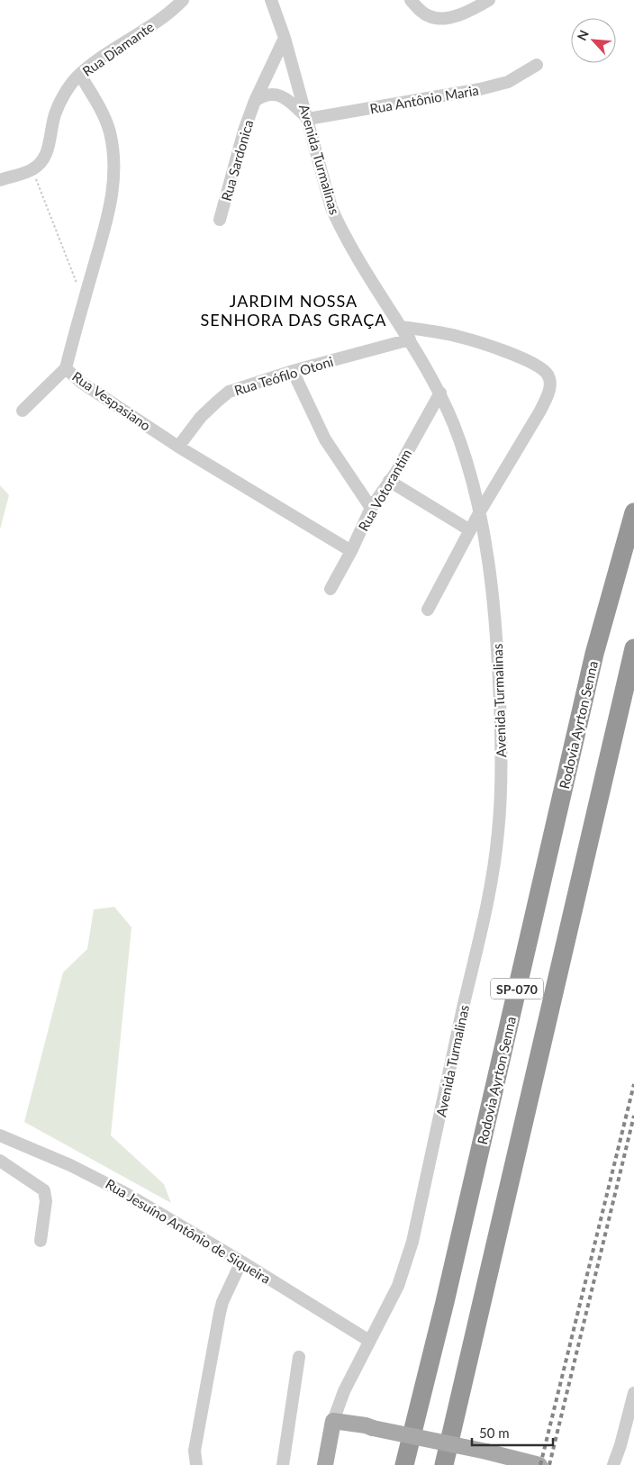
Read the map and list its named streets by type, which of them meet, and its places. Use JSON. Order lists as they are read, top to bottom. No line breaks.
{"streets":{"highway":["Rodovia Ayrton Senna","SP-070"],"street":["Rua Diamante","Rua Antônio Maria","Avenida Turmalinas","Rua Sardonica","Rua Teófilo Otoni","Rua Vespasiano","Rua Votorantim","Rua Jesuíno Antônio de Siqueira"]},"crossings":[["Rua Diamante","Rua Vespasiano"],["Rua Antônio Maria","Avenida Turmalinas"],["Rua Antônio Maria","Rua Sardonica"],["Avenida Turmalinas","Rua Sardonica"],["Avenida Turmalinas","Rua Teófilo Otoni"],["Avenida Turmalinas","Rua Votorantim"],["Avenida Turmalinas","Rua Jesuíno Antônio de Siqueira"],["Rua Teófilo Otoni","Rua Vespasiano"],["Rua Vespasiano","Rua Votorantim"]],"districts":["JARDIM NOSSA SENHORA DAS GRAÇA"],"scale_bar":"50 m","north":"top left"}
